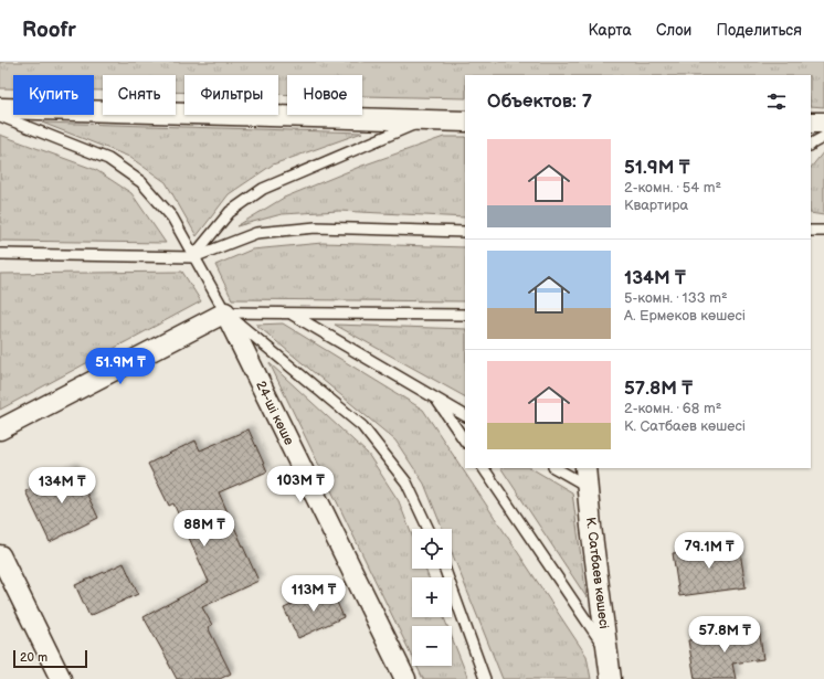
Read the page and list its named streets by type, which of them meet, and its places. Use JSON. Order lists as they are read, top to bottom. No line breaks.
{"streets":{"street":["24-ші көше","К. Сатбаев көшесі"]},"scale_bar":"20 m","page":{"header":"Roofr","nav":["Карта","Слои","Поделиться"],"chip":["Купить","Снять","Фильтры","Новое"],"heading":"Объектов: 7","list":[{"name":"51.9M ₸","note":"2-комн. · 54 m² · Квартира"},{"name":"134M ₸","note":"5-комн. · 133 m² · А. Ермеков көшесі"},{"name":"57.8M ₸","note":"2-комн. · 68 m² · К. Сатбаев көшесі"}],"price":["51.9M ₸","103M ₸","134M ₸","88M ₸","79.1M ₸","113M ₸","57.8M ₸"],"map_buttons":["+","−"],"scale":"20 m"}}
